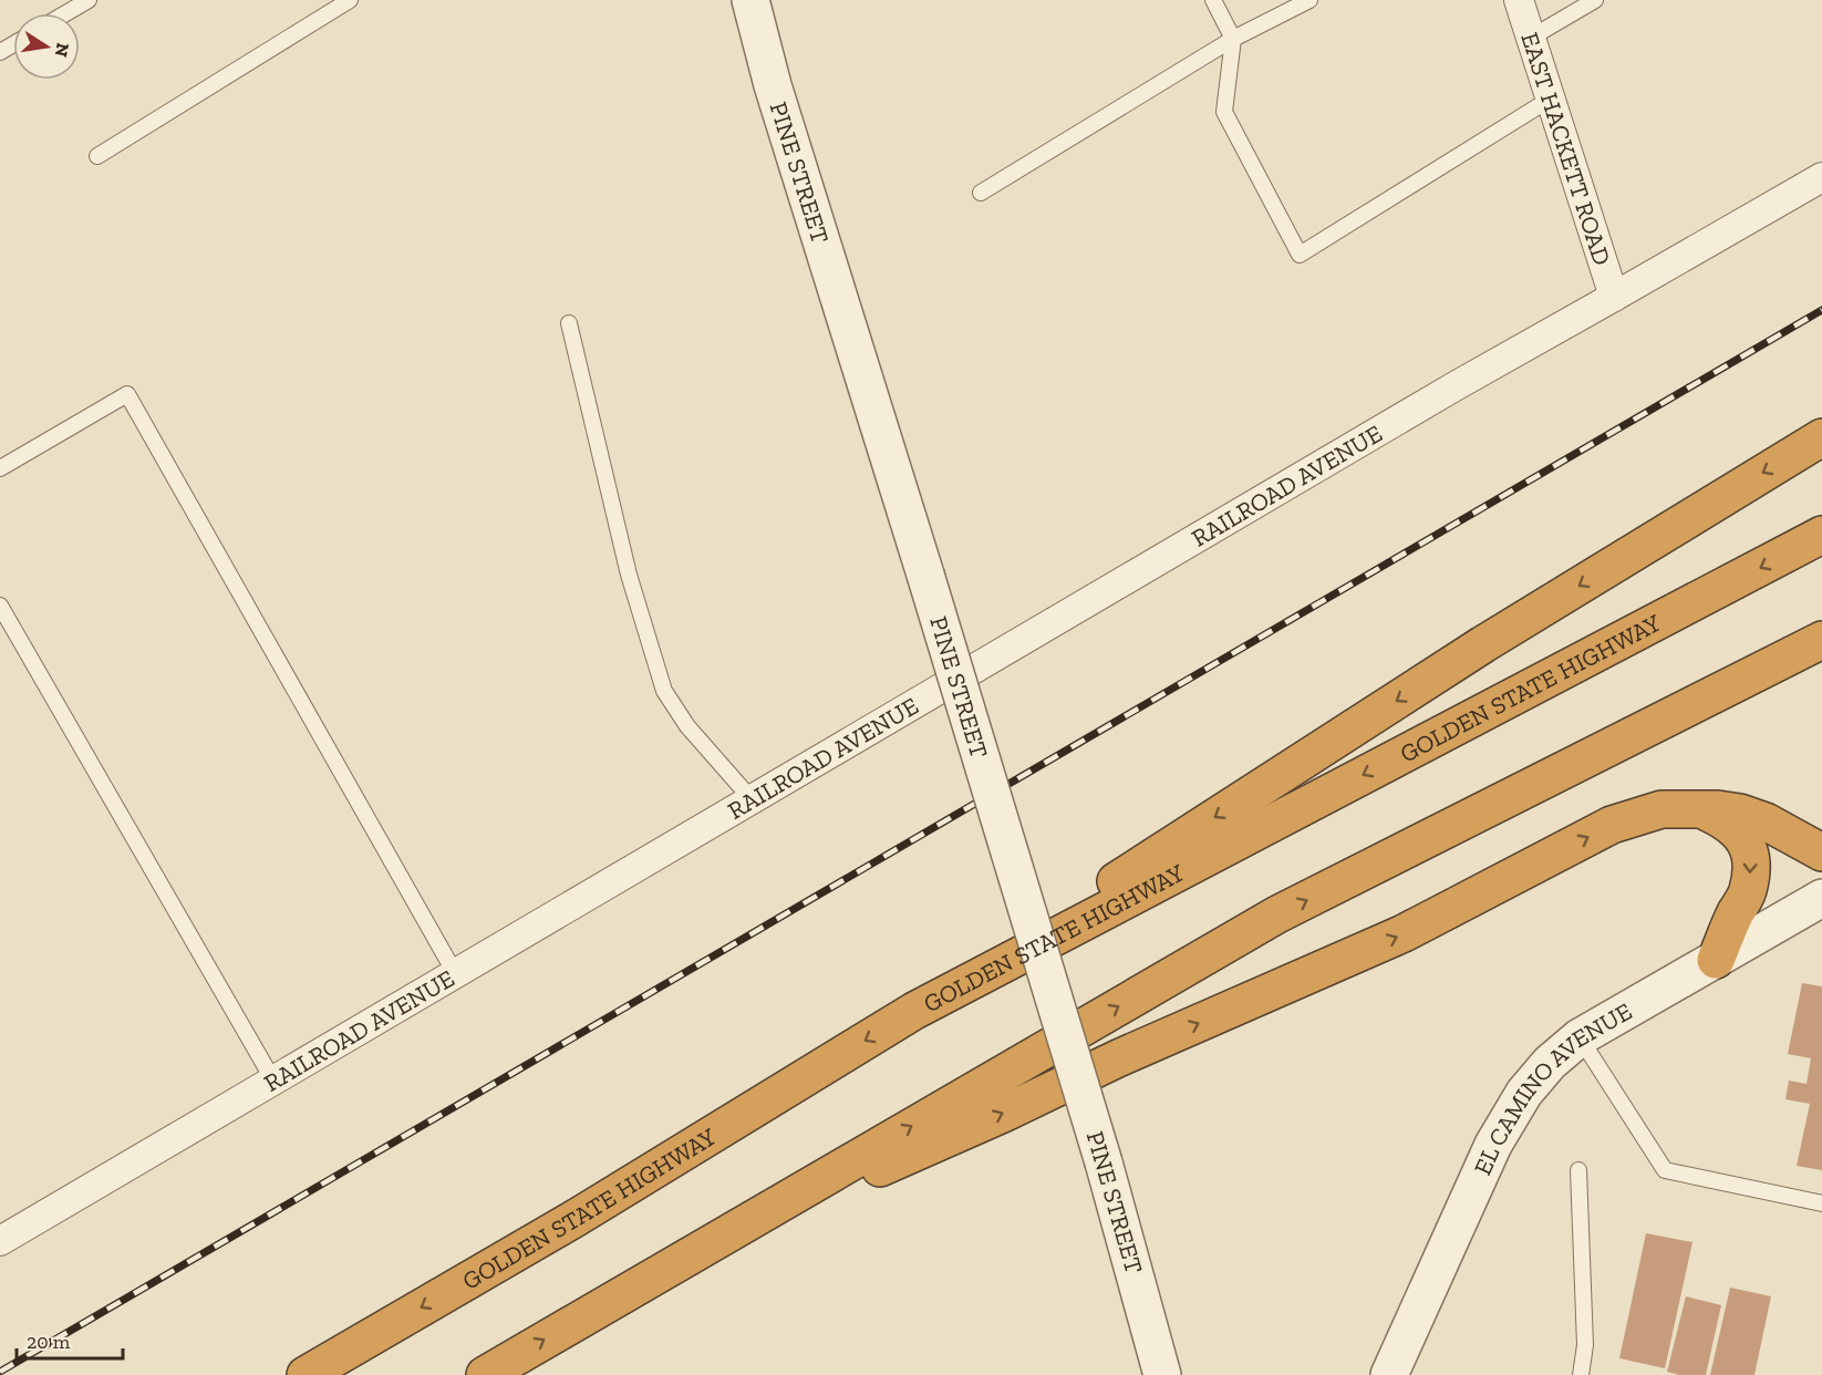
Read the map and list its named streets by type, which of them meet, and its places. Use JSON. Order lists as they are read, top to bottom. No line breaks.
{"streets":{"highway":["GOLDEN STATE HIGHWAY"],"street":["EAST HACKETT ROAD","PINE STREET","RAILROAD AVENUE","EL CAMINO AVENUE"]},"crossings":[["EAST HACKETT ROAD","RAILROAD AVENUE"]],"scale_bar":"20 m","north":"right"}
